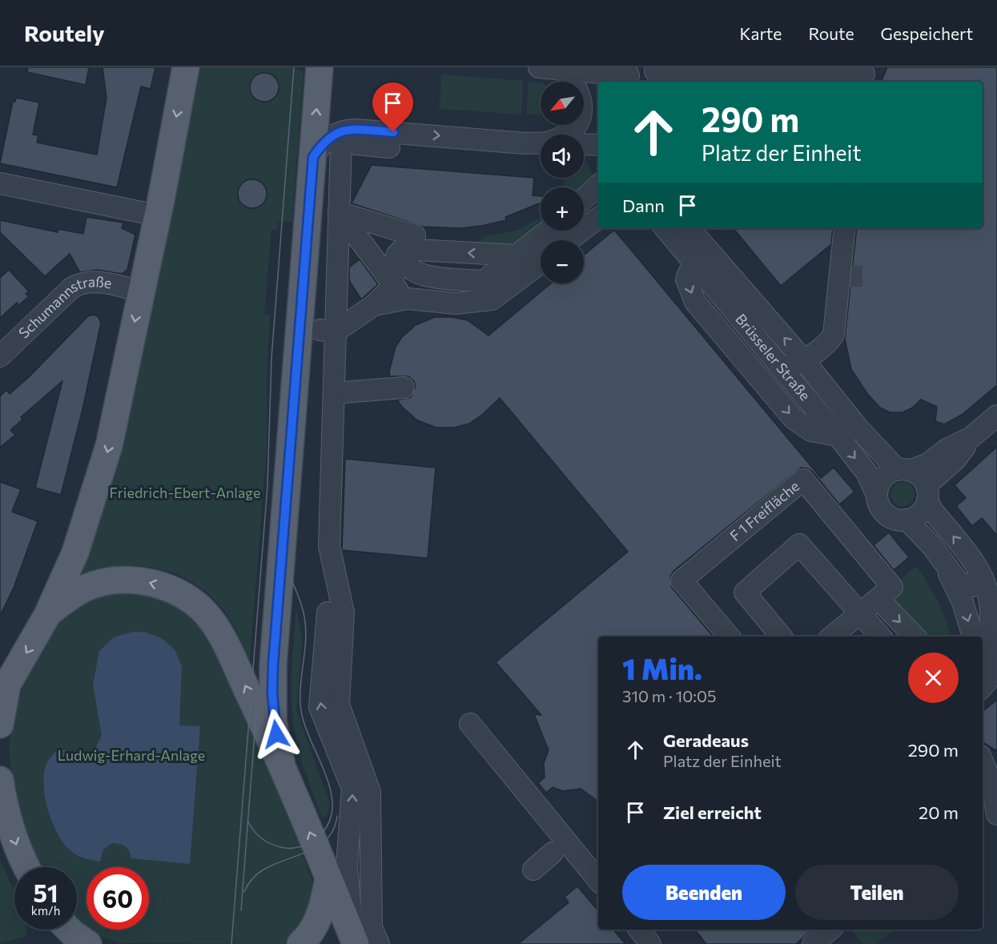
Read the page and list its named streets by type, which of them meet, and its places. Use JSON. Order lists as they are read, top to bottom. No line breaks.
{"streets":{"street":["Schumannstraße","Brüsseler Straße","F 1 Freifläche"]},"parks":["Friedrich-Ebert-Anlage","Ludwig-Erhard-Anlage"],"north":"bottom left","page":{"header":"Routely","nav":["Karte","Route","Gespeichert"],"map_buttons":["+","−"],"turn":["290 m","Platz der Einheit"],"then":"Dann","heading":["1 Min.","310 m · 10:05"],"list":[{"name":"Geradeaus","note":"Platz der Einheit","value":"290 m"},{"name":"Ziel erreicht","value":"20 m"}],"buttons":["Beenden","Teilen"],"speed":"51 km/h","limit":"60"}}
